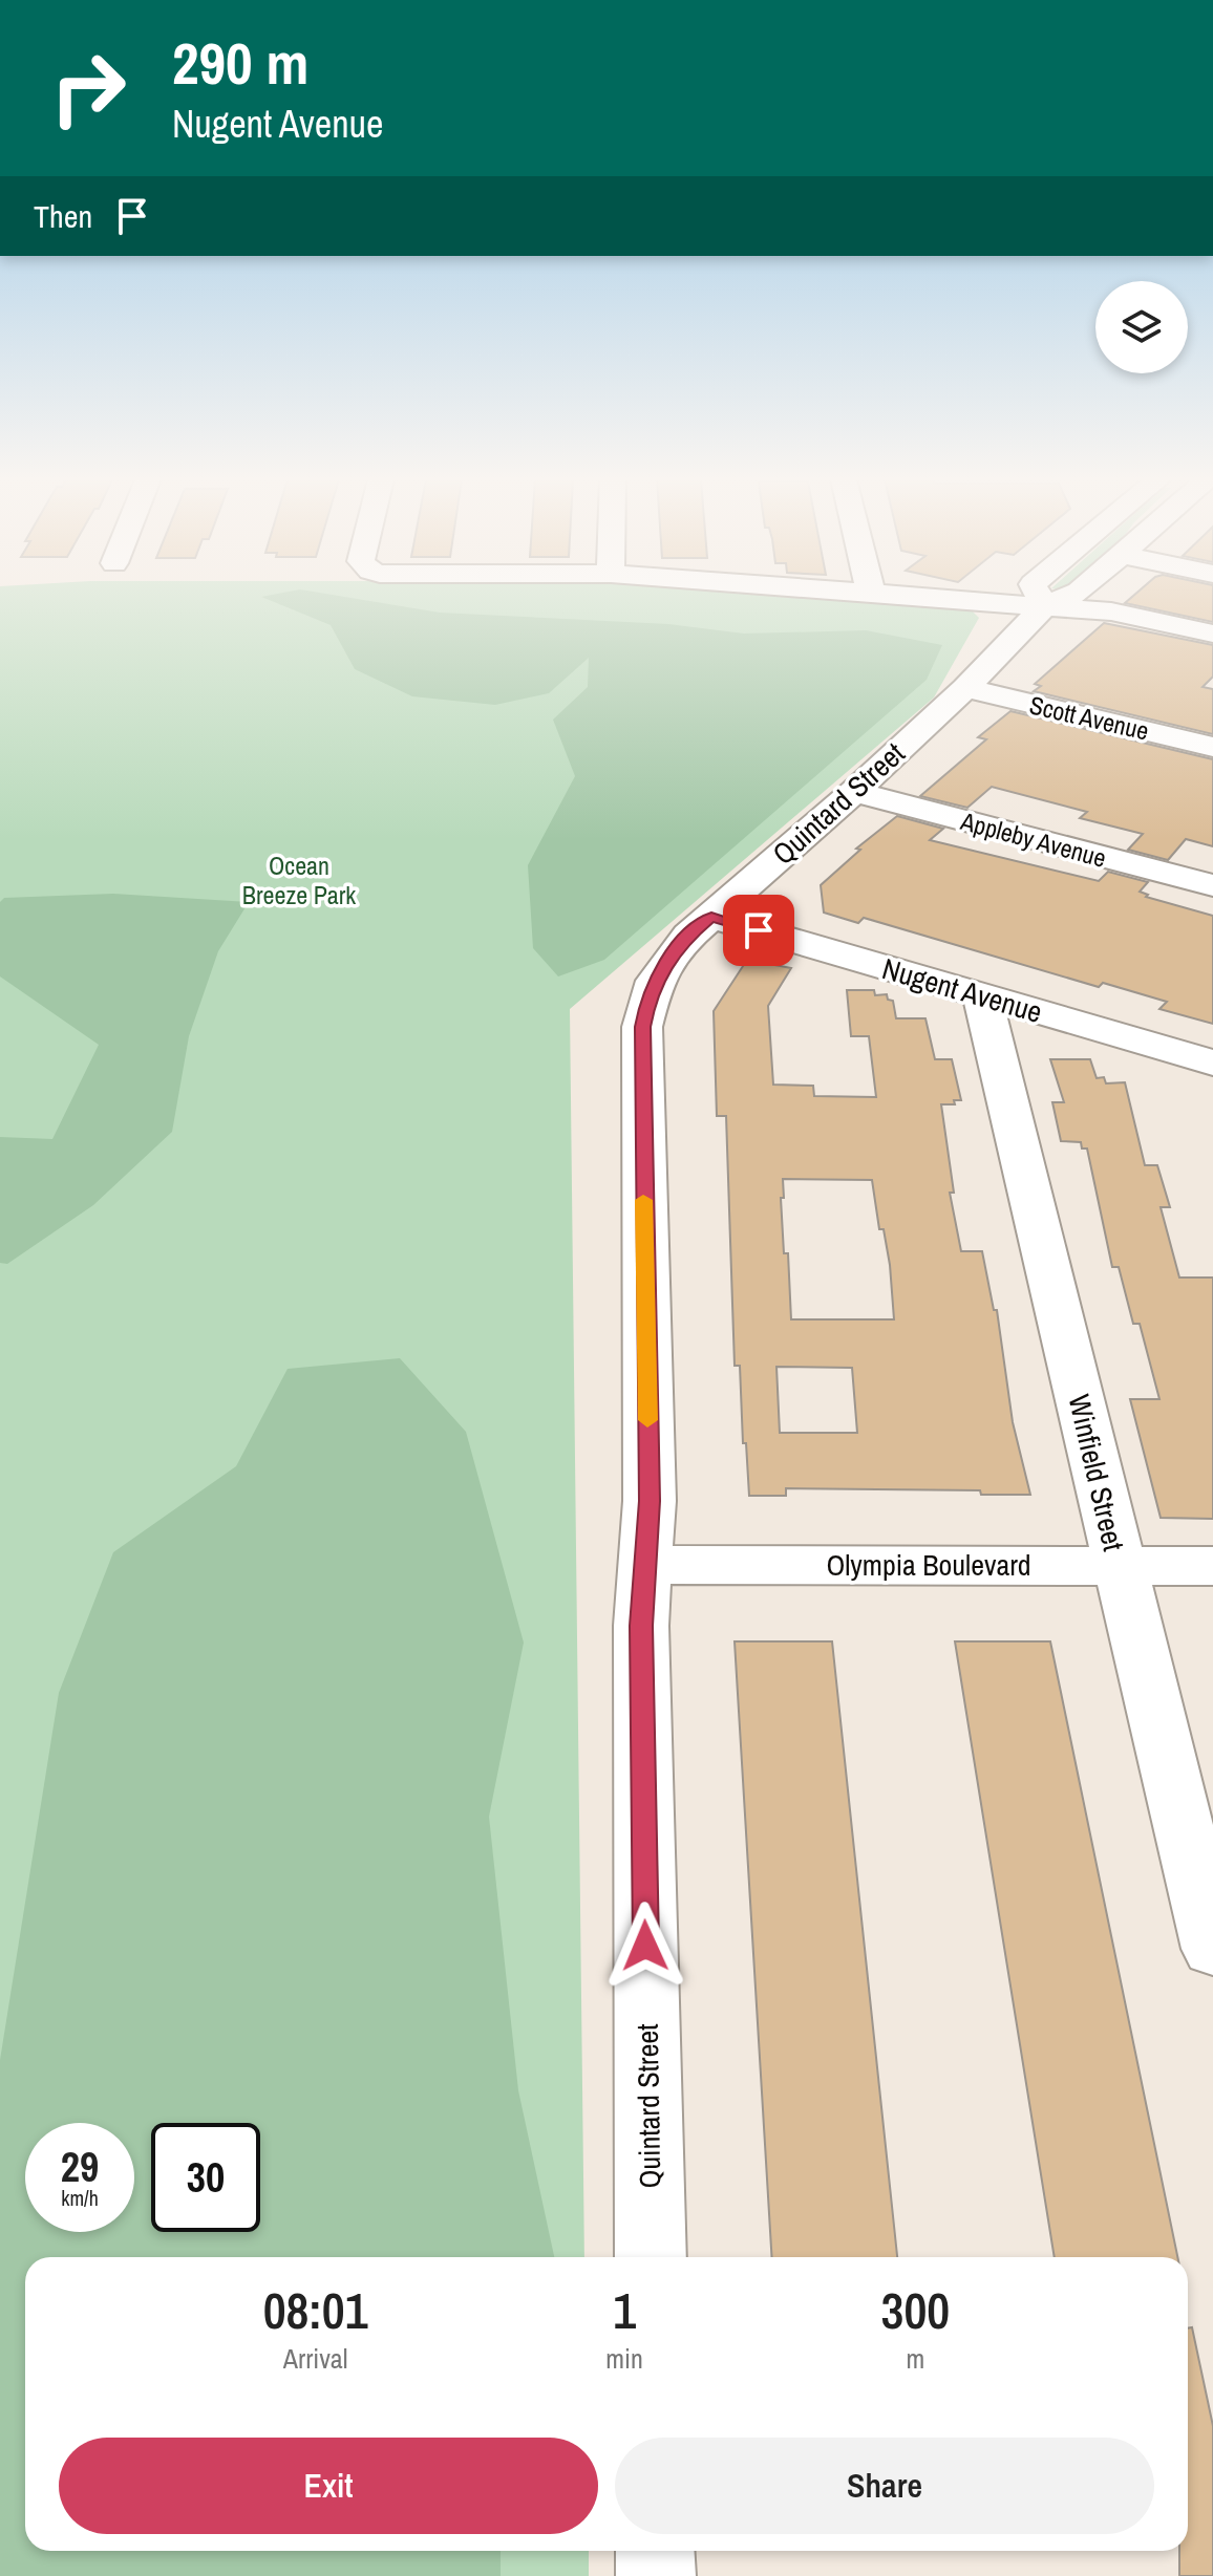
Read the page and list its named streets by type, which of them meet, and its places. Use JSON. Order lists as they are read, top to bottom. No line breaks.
{"streets":{"street":["Scott Avenue","Quintard Street","Appleby Avenue","Nugent Avenue","Winfield Street","Olympia Boulevard"]},"crossings":[["Scott Avenue","Quintard Street"],["Quintard Street","Appleby Avenue"],["Quintard Street","Nugent Avenue"],["Quintard Street","Olympia Boulevard"],["Nugent Avenue","Winfield Street"],["Winfield Street","Olympia Boulevard"]],"parks":["Ocean Breeze Park"],"page":{"turn":["290 m","Nugent Avenue"],"then":"Then","speed":"29 km/h","limit":"30","eta":["08:01","Arrival","1","min","300","m"],"buttons":["Exit","Share"]}}
